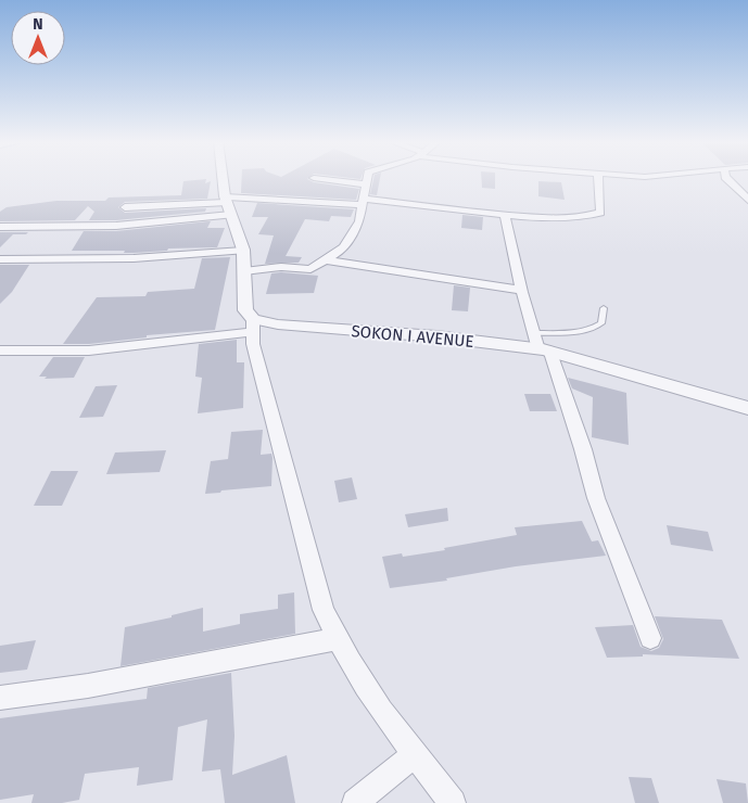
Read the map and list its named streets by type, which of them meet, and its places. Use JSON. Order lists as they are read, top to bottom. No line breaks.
{"streets":{"street":["SOKON I AVENUE"]},"north":"top"}
